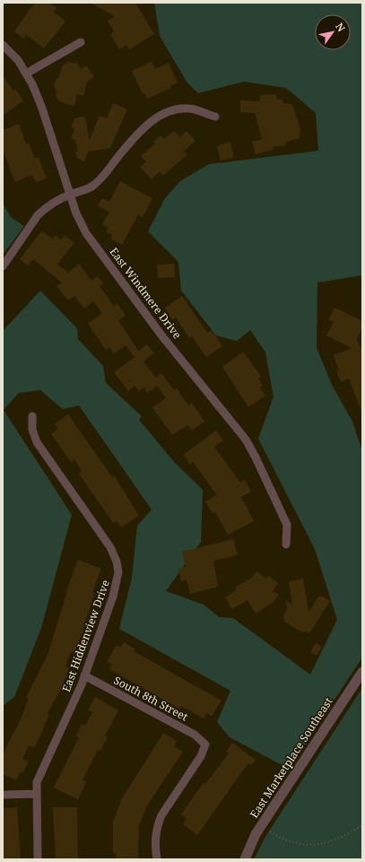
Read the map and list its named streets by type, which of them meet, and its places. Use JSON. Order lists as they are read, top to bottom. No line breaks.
{"streets":{"street":["East Windmere Drive","East Hiddenview Drive","South 8th Street","East Marketplace Southeast"]},"crossings":[["East Hiddenview Drive","South 8th Street"]],"north":"top right"}
